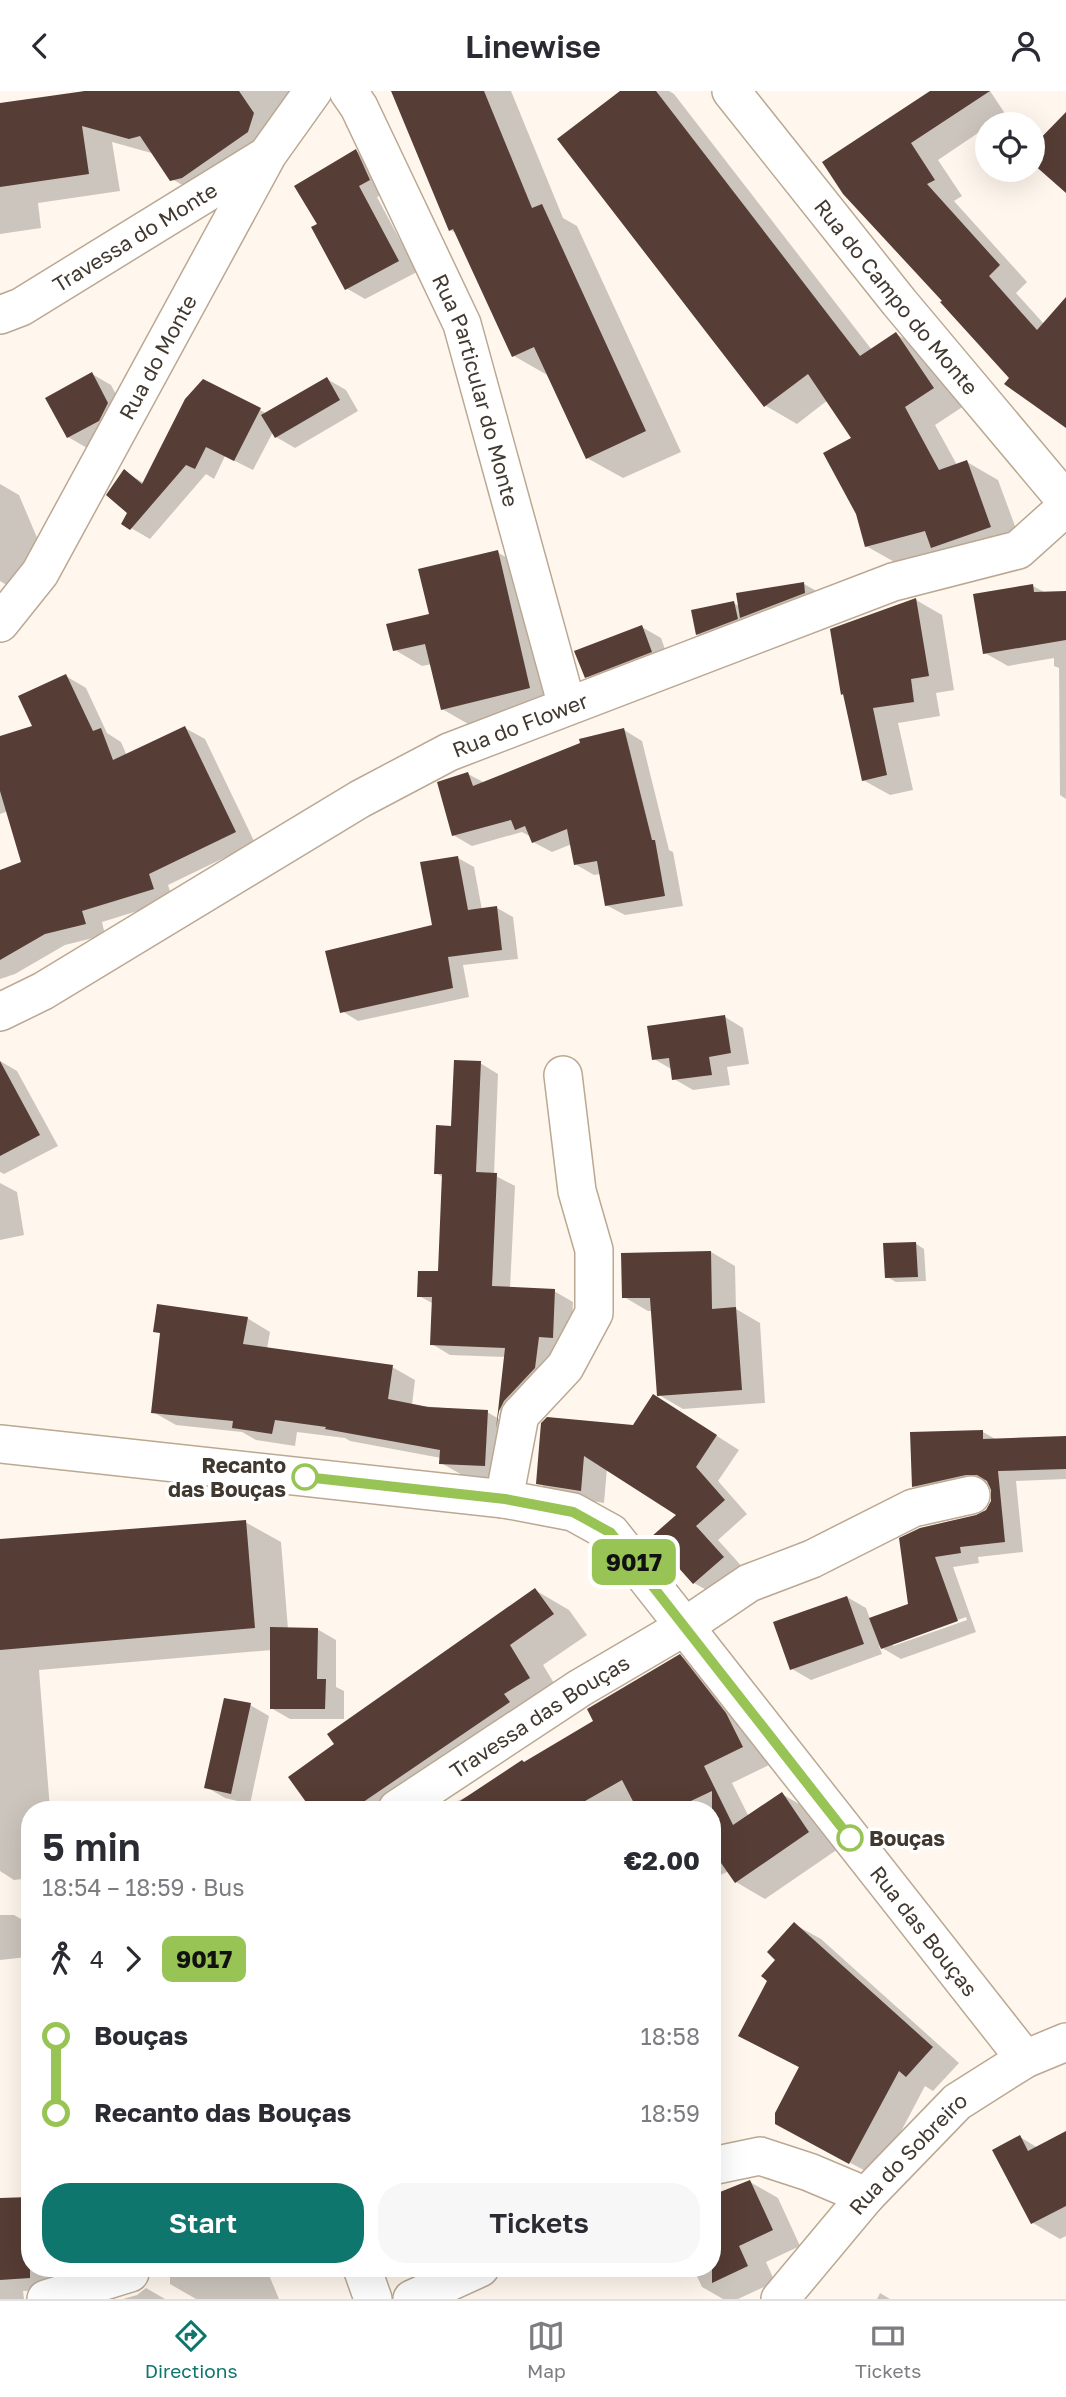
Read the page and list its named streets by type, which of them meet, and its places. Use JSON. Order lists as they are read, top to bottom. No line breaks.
{"streets":{"street":["Travessa do Monte","Rua do Campo do Monte","Rua do Monte","Rua Particular do Monte","Rua do Flower","Travessa das Bouças","Rua das Bouças","Rua do Sobreiro"]},"crossings":[["Travessa do Monte","Rua do Monte"],["Rua Particular do Monte","Rua do Flower"],["Travessa das Bouças","Rua das Bouças"],["Rua das Bouças","Rua do Sobreiro"]],"places":["Recanto das Bouças","Bouças"],"lines":["bus line 9017"],"page":{"header":"Linewise","on_map":"9017","heading":["5 min","18:54 – 18:59 · Bus","€2.00"],"legs":["4","9017"],"list":[{"name":"Bouças","value":"18:58"},{"name":"Recanto das Bouças","value":"18:59"}],"buttons":["Start","Tickets"],"tabs":["Directions","Map","Tickets"]}}
